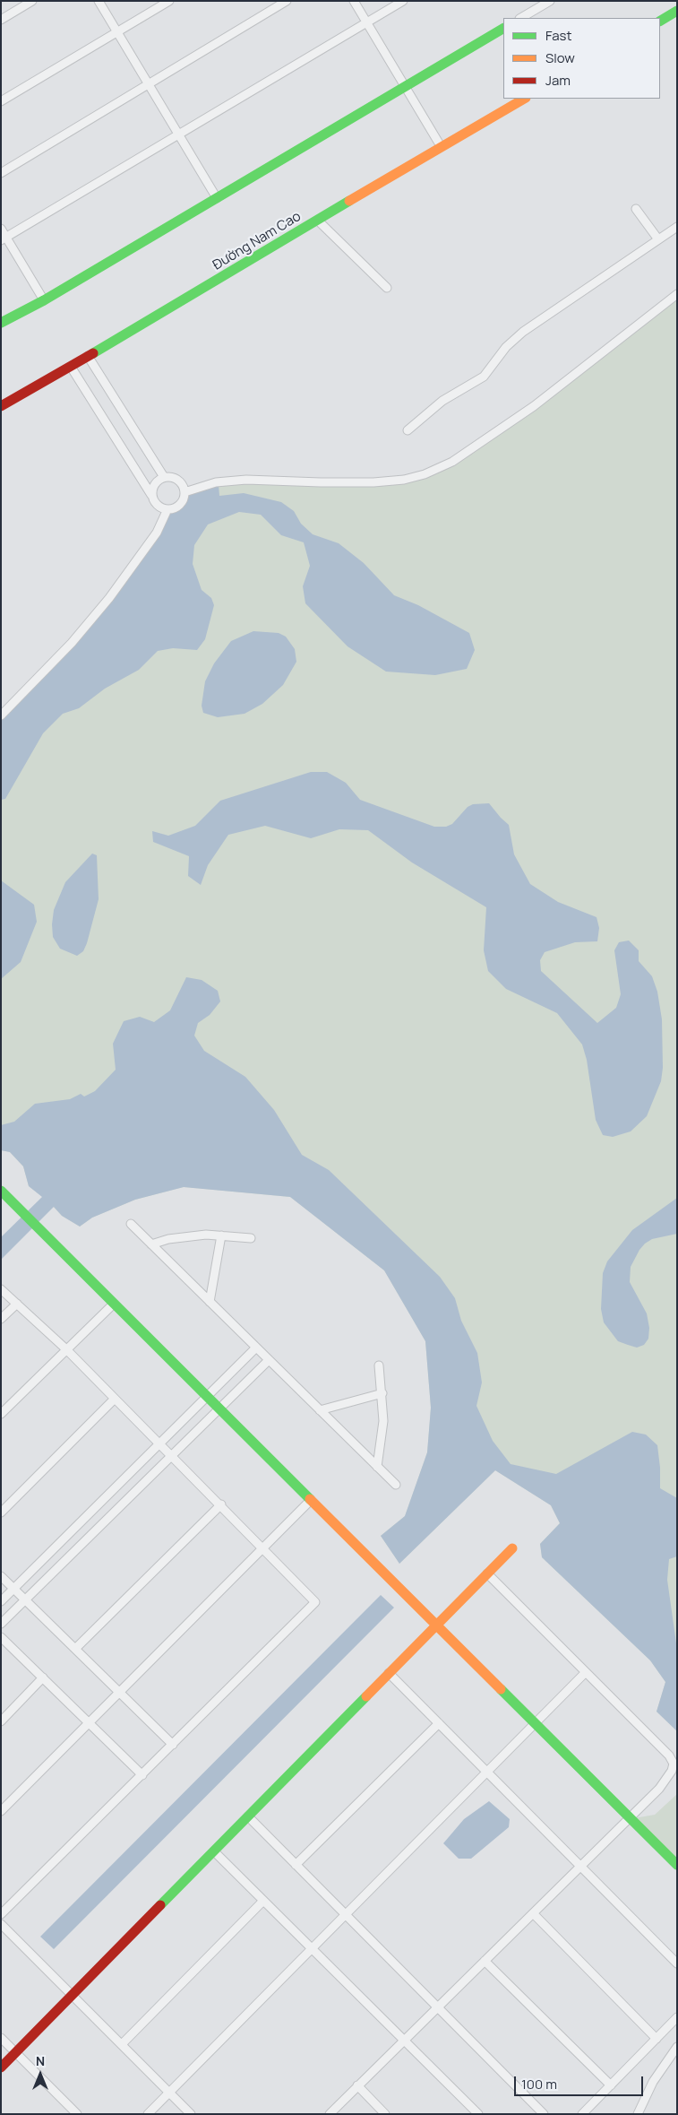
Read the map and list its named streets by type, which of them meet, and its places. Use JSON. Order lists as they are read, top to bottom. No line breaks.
{"streets":{"street":["Đường Nam Cao"]},"legend":["Fast","Slow","Jam"],"scale_bar":"100 m","north":"top"}
